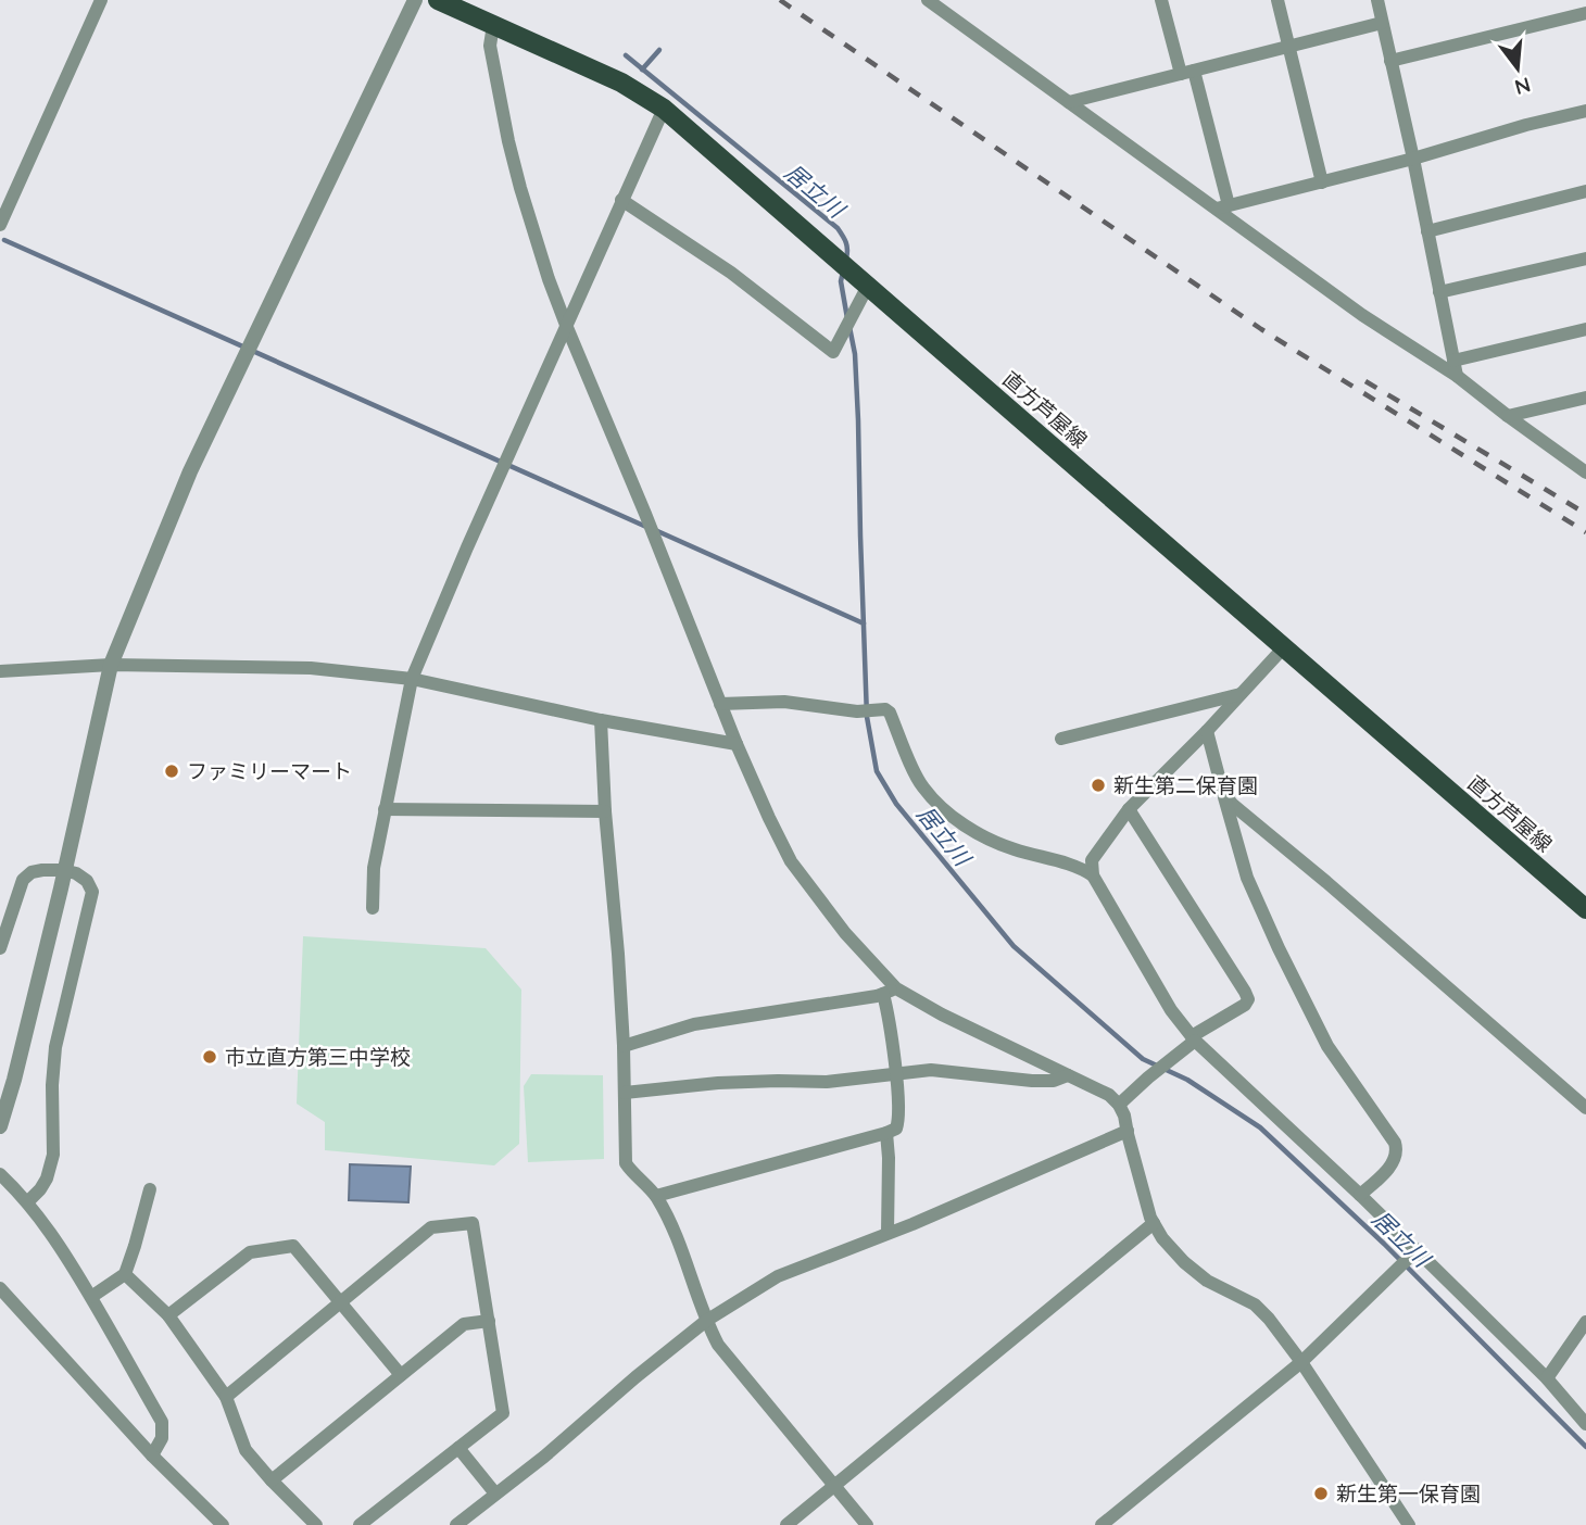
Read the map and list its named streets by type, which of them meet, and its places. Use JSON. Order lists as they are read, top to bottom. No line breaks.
{"streets":{"main road":["直方芦屋線"]},"water":["居立川"],"places":["ファミリーマート","新生第二保育園","市立直方第三中学校","新生第一保育園"],"north":"bottom"}
